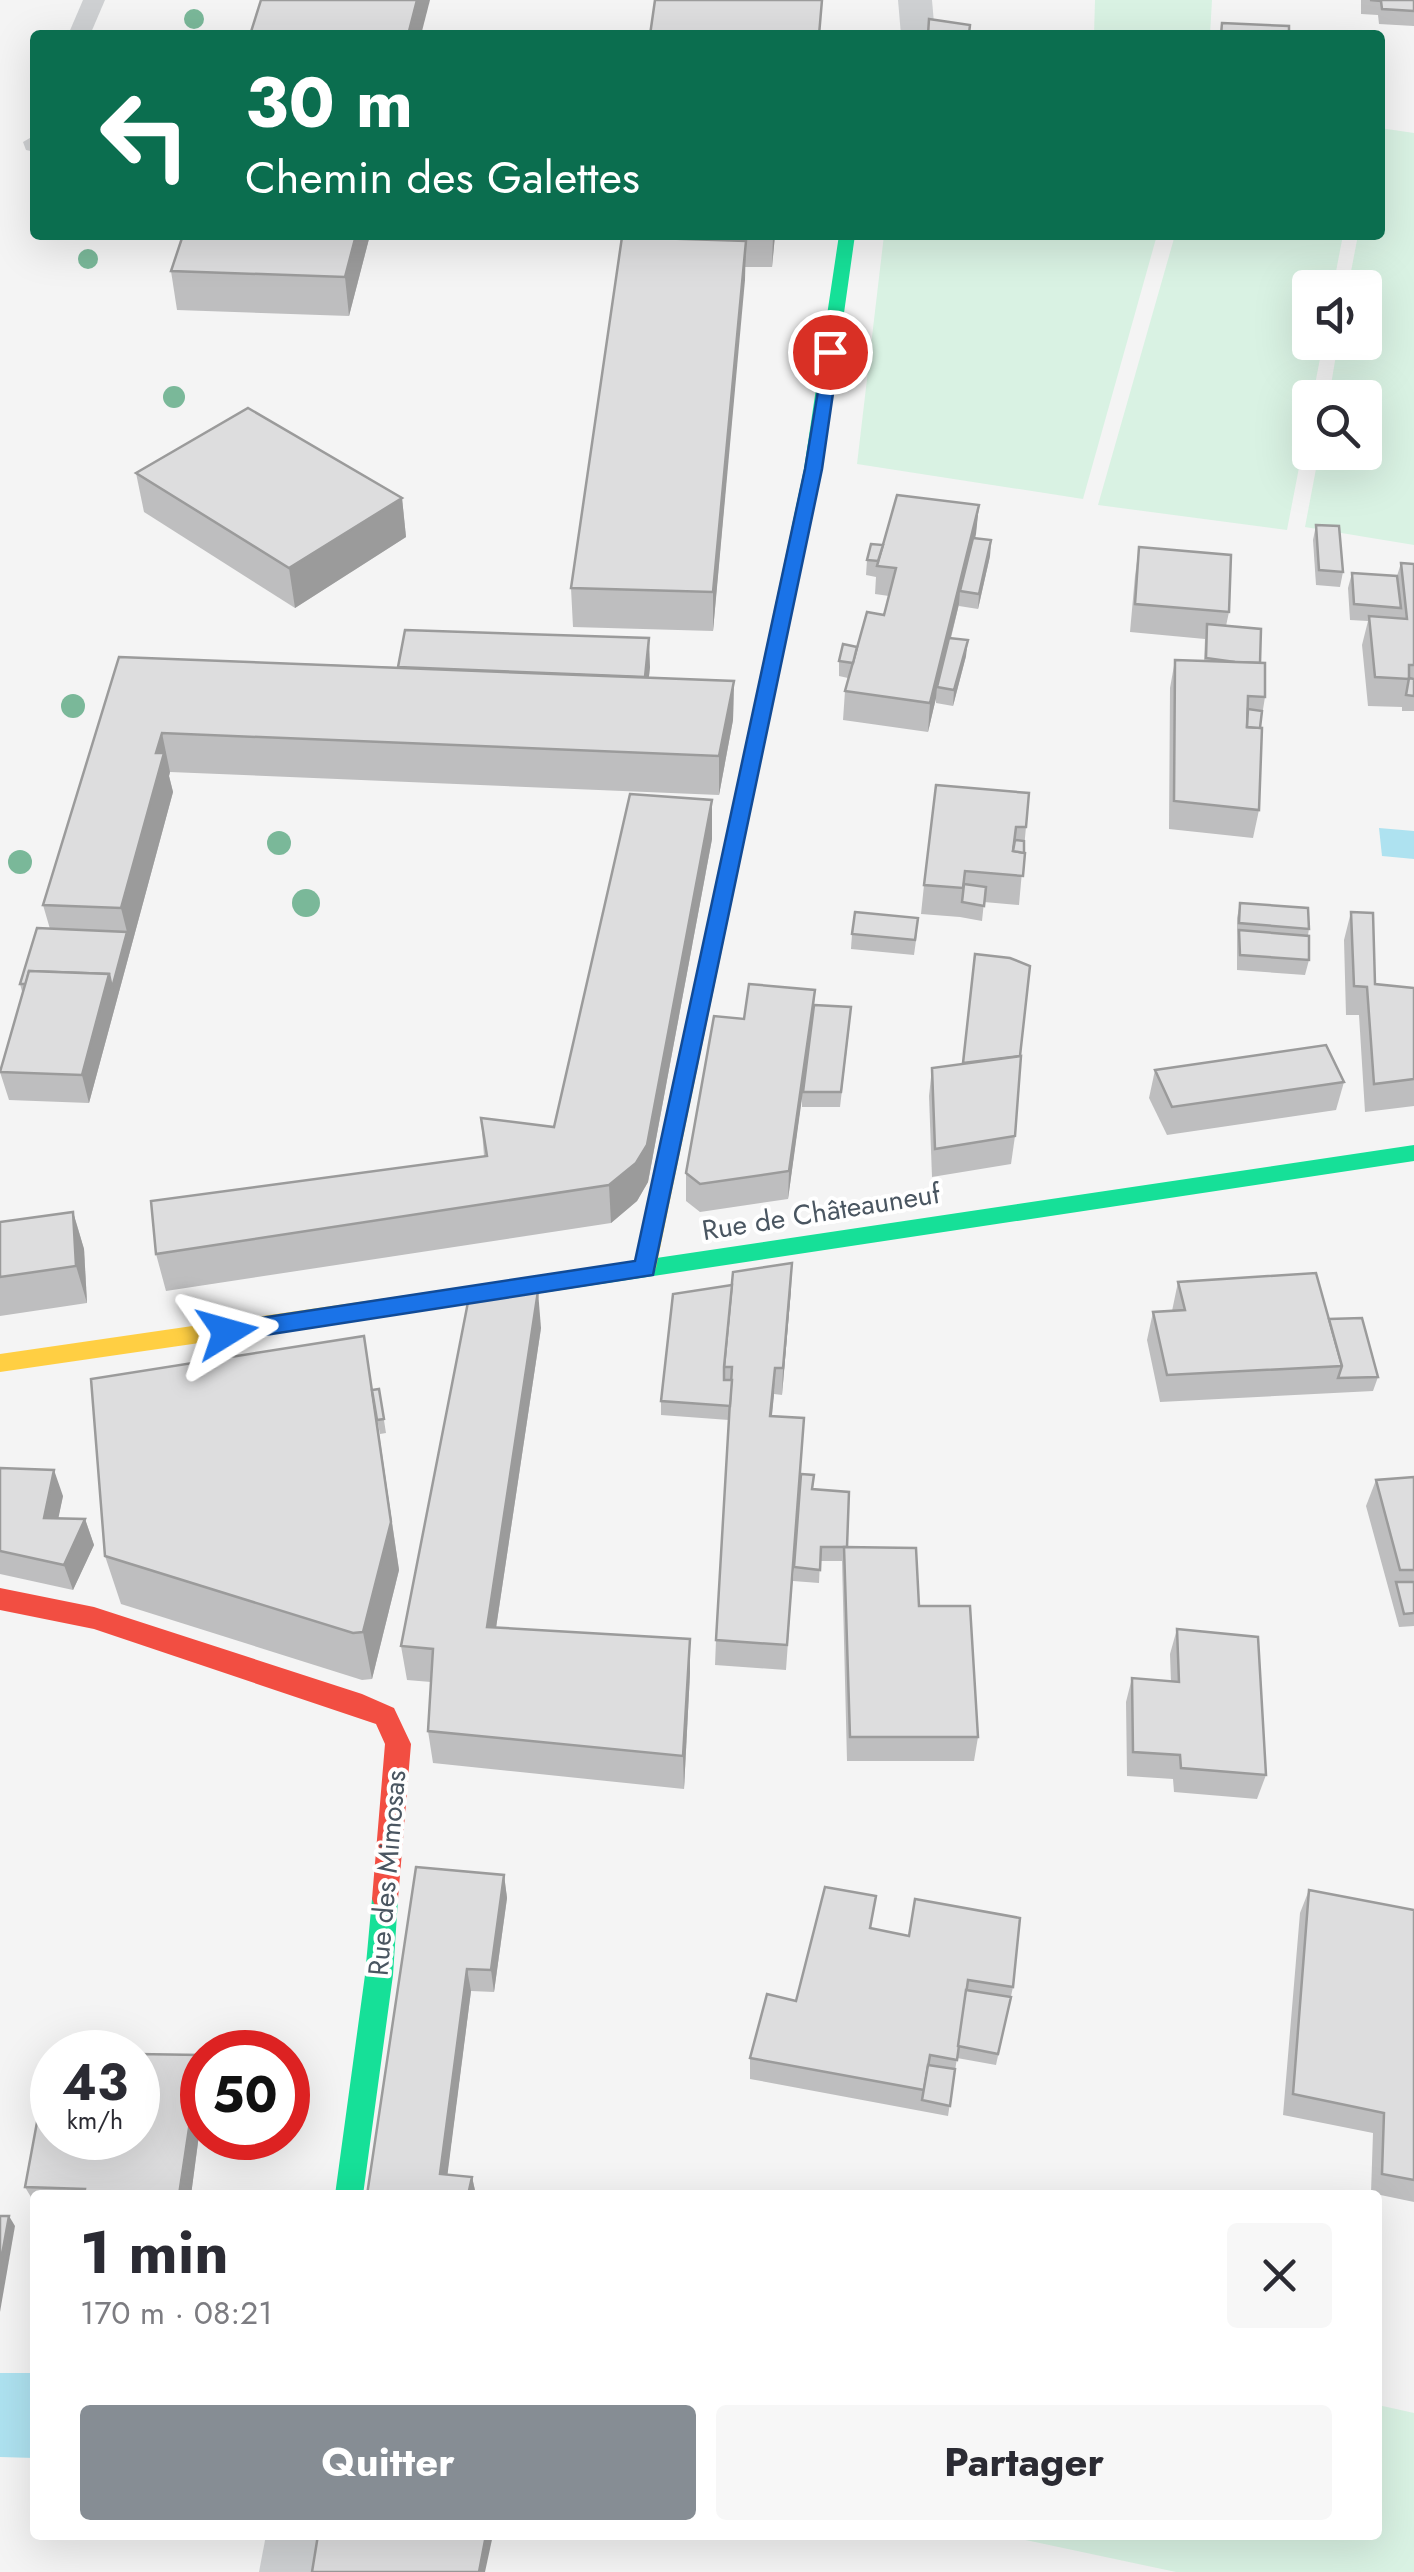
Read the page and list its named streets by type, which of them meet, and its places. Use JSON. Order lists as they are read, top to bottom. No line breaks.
{"streets":{"street":["Rue de Châteauneuf","Rue des Mimosas"]},"page":{"turn":["30 m","Chemin des Galettes"],"speed":"43 km/h","limit":"50","heading":["1 min","170 m · 08:21"],"buttons":["Quitter","Partager"]}}
